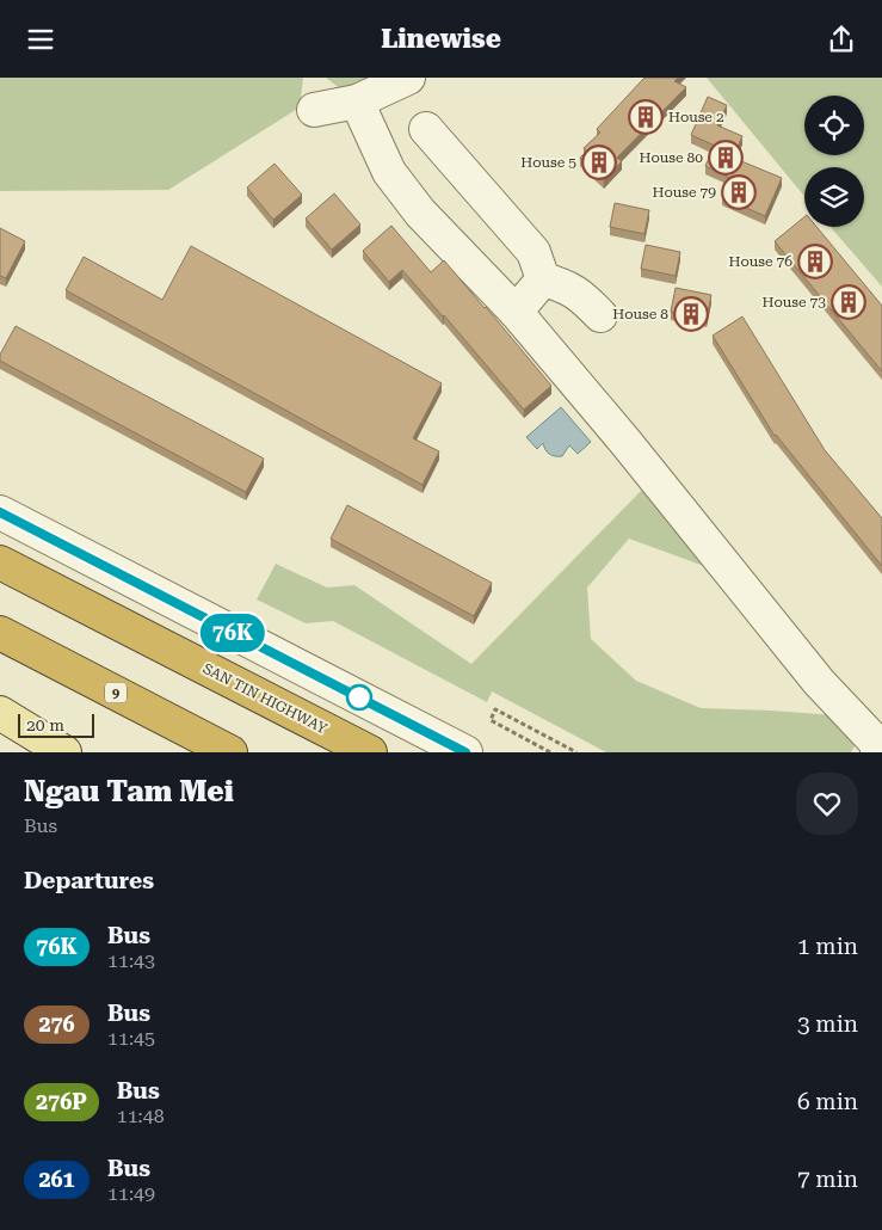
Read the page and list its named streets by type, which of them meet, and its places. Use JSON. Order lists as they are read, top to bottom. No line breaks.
{"streets":{"highway":["9","SAN TIN HIGHWAY"]},"places":{"building":["House 2","House 80","House 5","House 79","House 76","House 73","House 8"]},"lines":["bus line 76K"],"scale_bar":"20 m","page":{"header":"Linewise","on_map":"76K","scale":"20 m","heading":[["Ngau Tam Mei","Bus"],"Departures"],"list":[{"mark":"76K","name":"Bus","note":"11:43","value":"1 min"},{"mark":"276","name":"Bus","note":"11:45","value":"3 min"},{"mark":"276P","name":"Bus","note":"11:48","value":"6 min"},{"mark":"261","name":"Bus","note":"11:49","value":"7 min"}]}}
